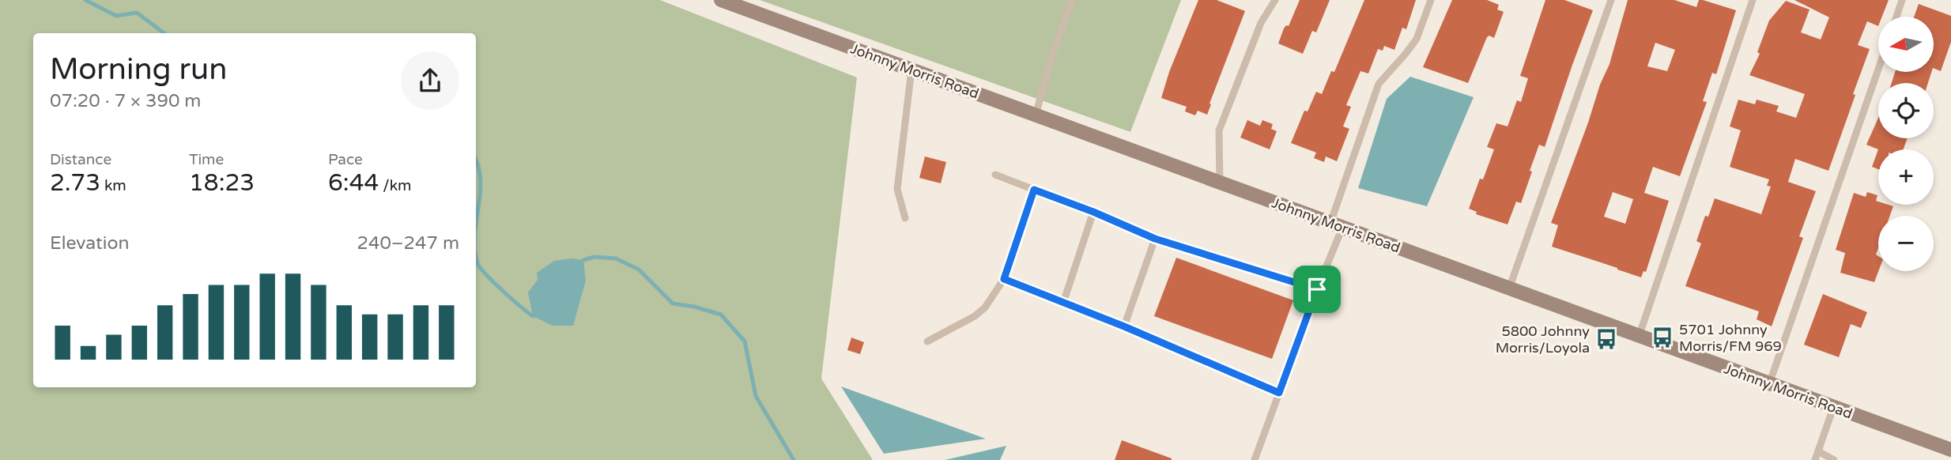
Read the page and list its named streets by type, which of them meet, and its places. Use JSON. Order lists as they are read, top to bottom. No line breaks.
{"streets":{"street":["Johnny Morris Road"]},"places":{"bus stop":["5701 Johnny Morris/FM 969","5800 Johnny Morris/Loyola"]},"north":"left","page":{"map_buttons":["+","−"],"heading":["Morning run","07:20 · 7 × 390 m"],"stats":[["Distance","2.73 km"],["Time","18:23"],["Pace","6:44 /km"]],"chart":["Elevation","240–247 m"]}}
